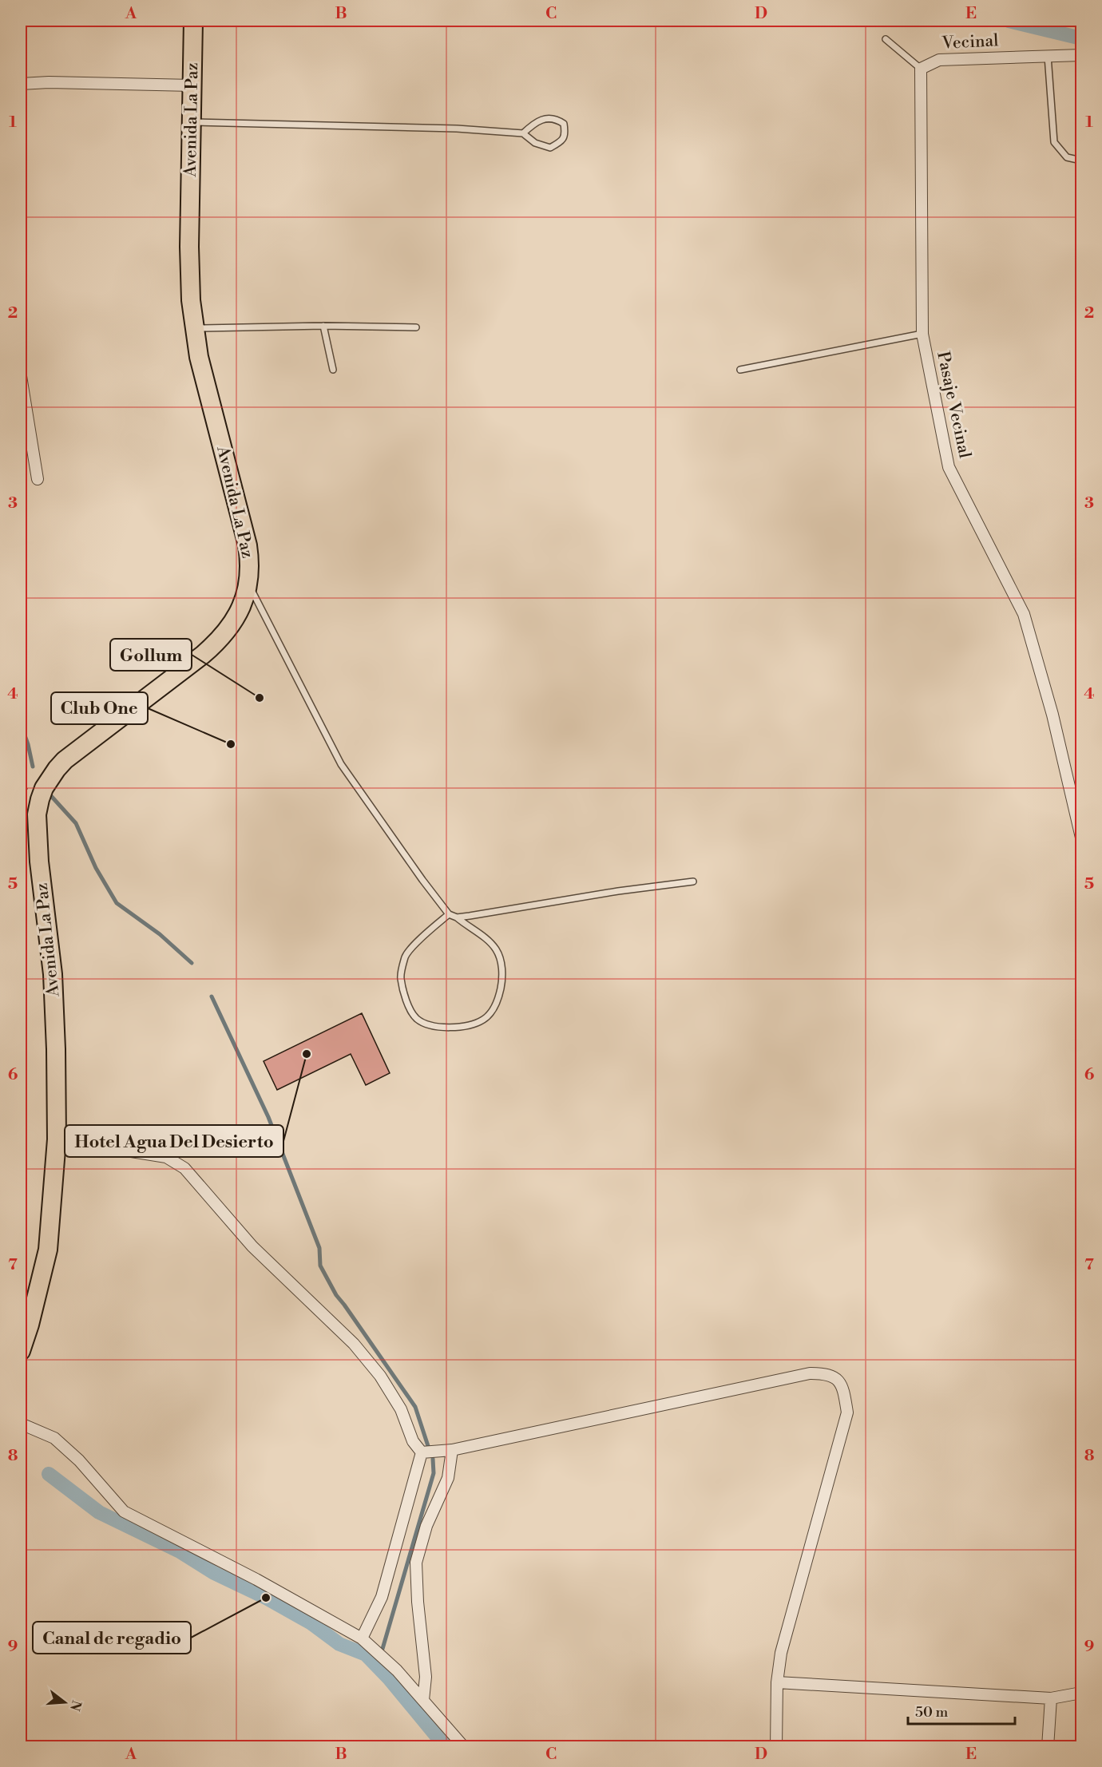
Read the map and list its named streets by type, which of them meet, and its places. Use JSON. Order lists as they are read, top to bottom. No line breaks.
{"streets":{"main road":["Avenida La Paz"],"street":["Vecinal","Pasaje Vecinal"]},"crossings":[["Vecinal","Pasaje Vecinal"]],"places":["Gollum","Club One","Hotel Agua Del Desierto","Canal de regadio"],"scale_bar":"50 m","north":"right","grid":{"columns":["A","B","C","D","E"],"rows":["1","2","3","4","5","6","7","8","9"]}}
